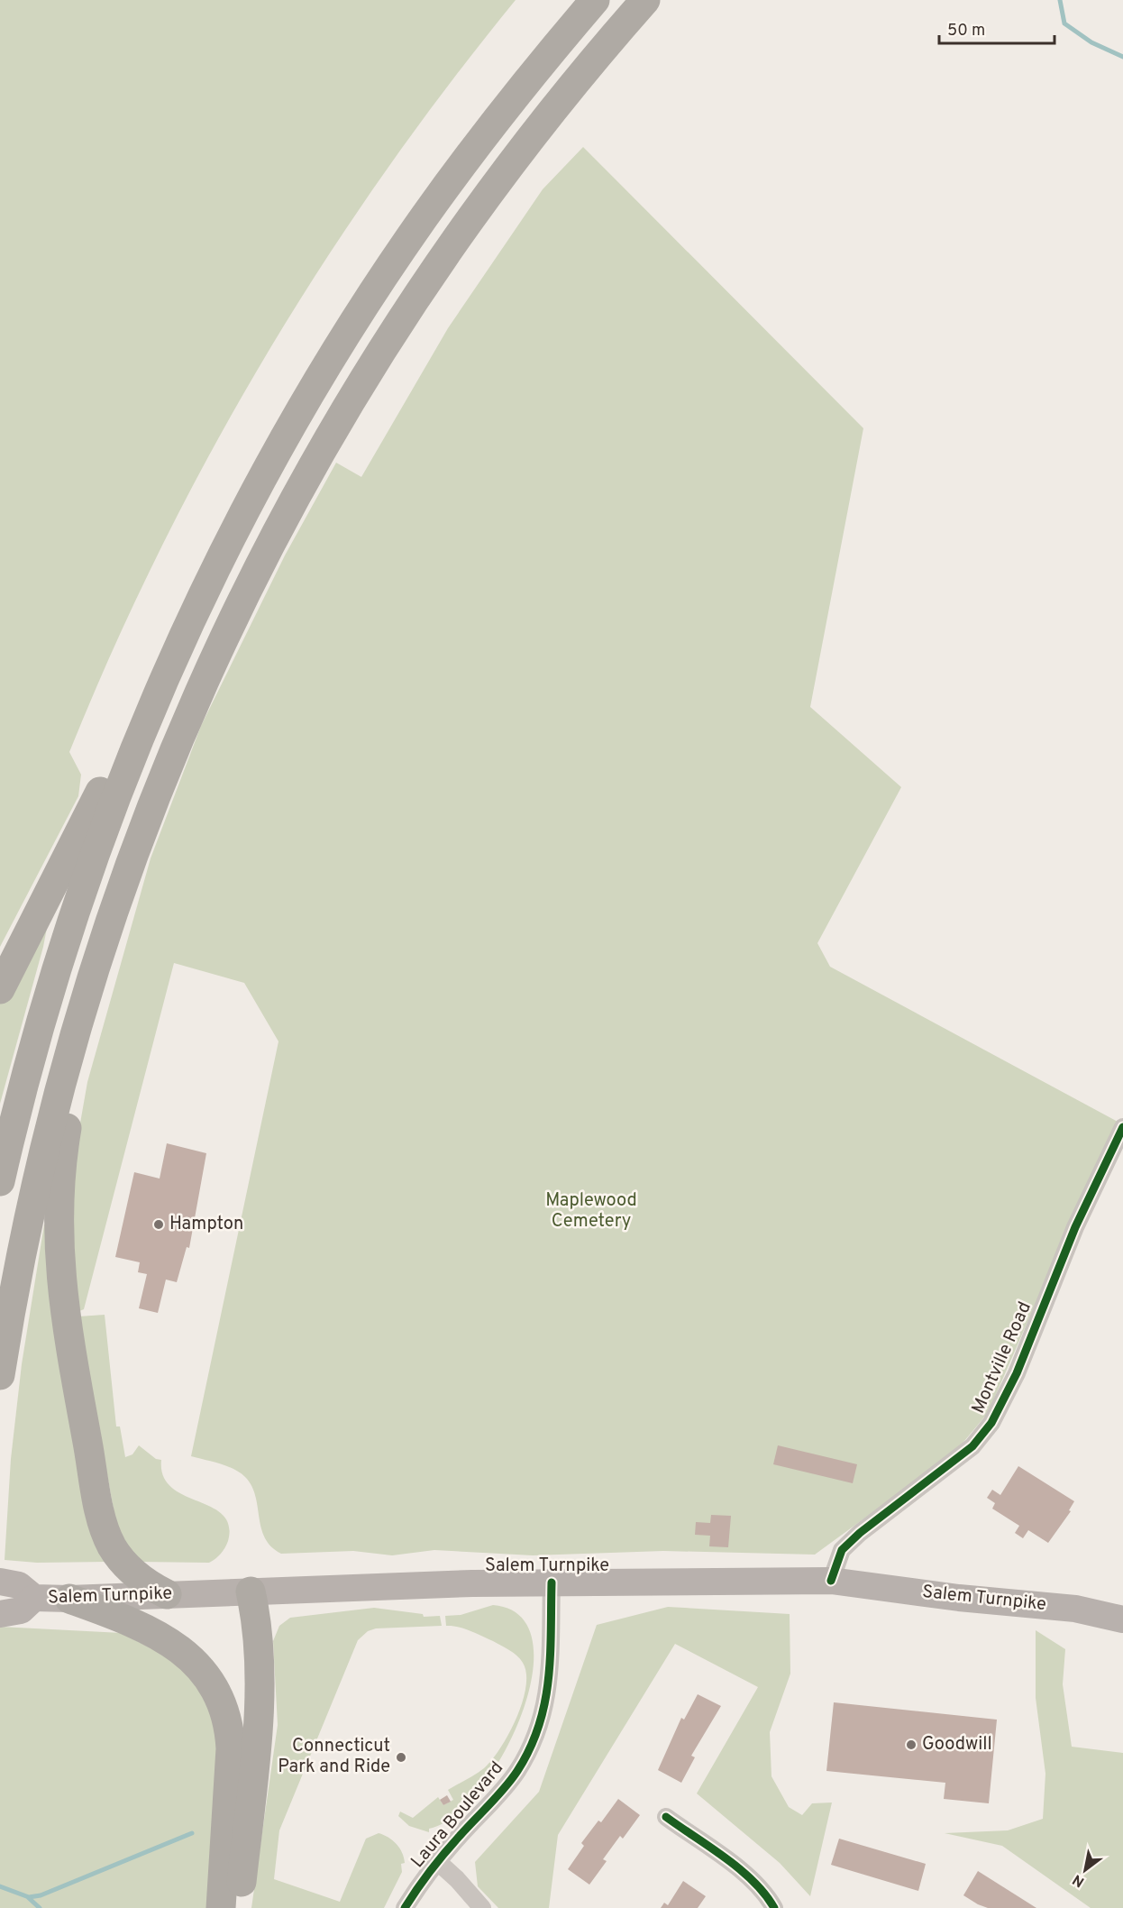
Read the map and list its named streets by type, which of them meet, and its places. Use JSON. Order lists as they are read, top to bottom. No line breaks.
{"streets":{"main road":["Salem Turnpike"],"street":["Montville Road","Laura Boulevard"]},"crossings":[["Montville Road","Salem Turnpike"],["Salem Turnpike","Laura Boulevard"]],"parks":["Maplewood Cemetery"],"places":["Hampton","Goodwill","Connecticut Park and Ride"],"scale_bar":"50 m","north":"bottom left"}
